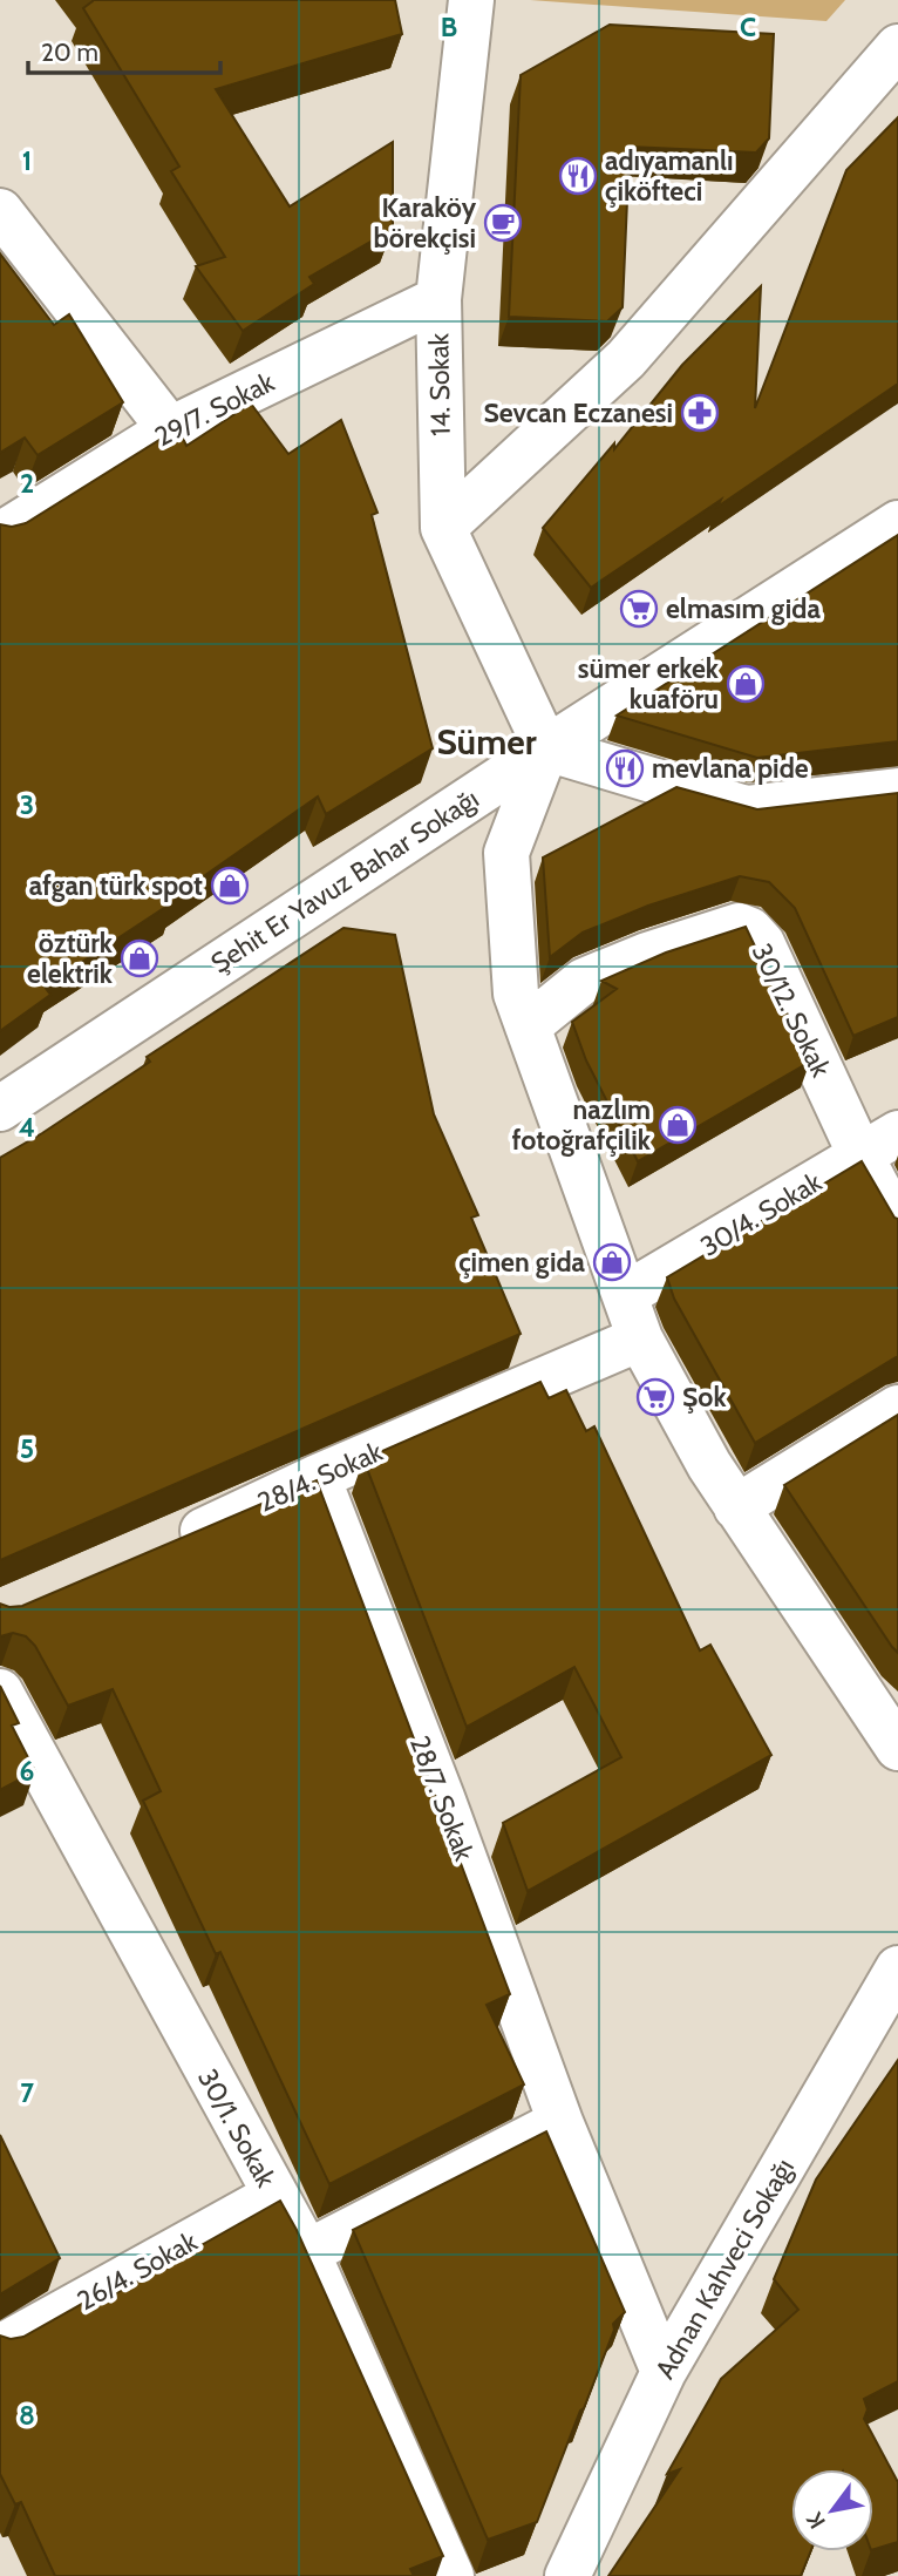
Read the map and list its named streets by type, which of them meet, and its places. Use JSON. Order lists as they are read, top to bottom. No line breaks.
{"streets":{"street":["14. Sokak","29/7. Sokak","Şehit Er Yavuz Bahar Sokağı","30/12. Sokak","30/4. Sokak","28/4. Sokak","28/7. Sokak","30/1. Sokak","Adnan Kahveci Sokağı","26/4. Sokak"]},"crossings":[["14. Sokak","29/7. Sokak"],["14. Sokak","Şehit Er Yavuz Bahar Sokağı"],["30/12. Sokak","30/4. Sokak"],["28/4. Sokak","28/7. Sokak"],["28/7. Sokak","Adnan Kahveci Sokağı"],["30/1. Sokak","26/4. Sokak"]],"districts":["Sümer"],"places":{"restaurant":["adıyamanlı çiköfteci","mevlana pide"],"cafe":["Karaköy börekçisi"],"pharmacy":["Sevcan Eczanesi"],"supermarket":["elmasım gida","Şok"],"shop":["sümer erkek kuaföru","afgan türk spot","öztürk elektrik","nazlım fotoğrafçilik","çimen gida"]},"scale_bar":"20 m","north":"bottom left","grid":{"columns":["B","C"],"rows":["1","2","3","4","5","6","7","8"]}}
